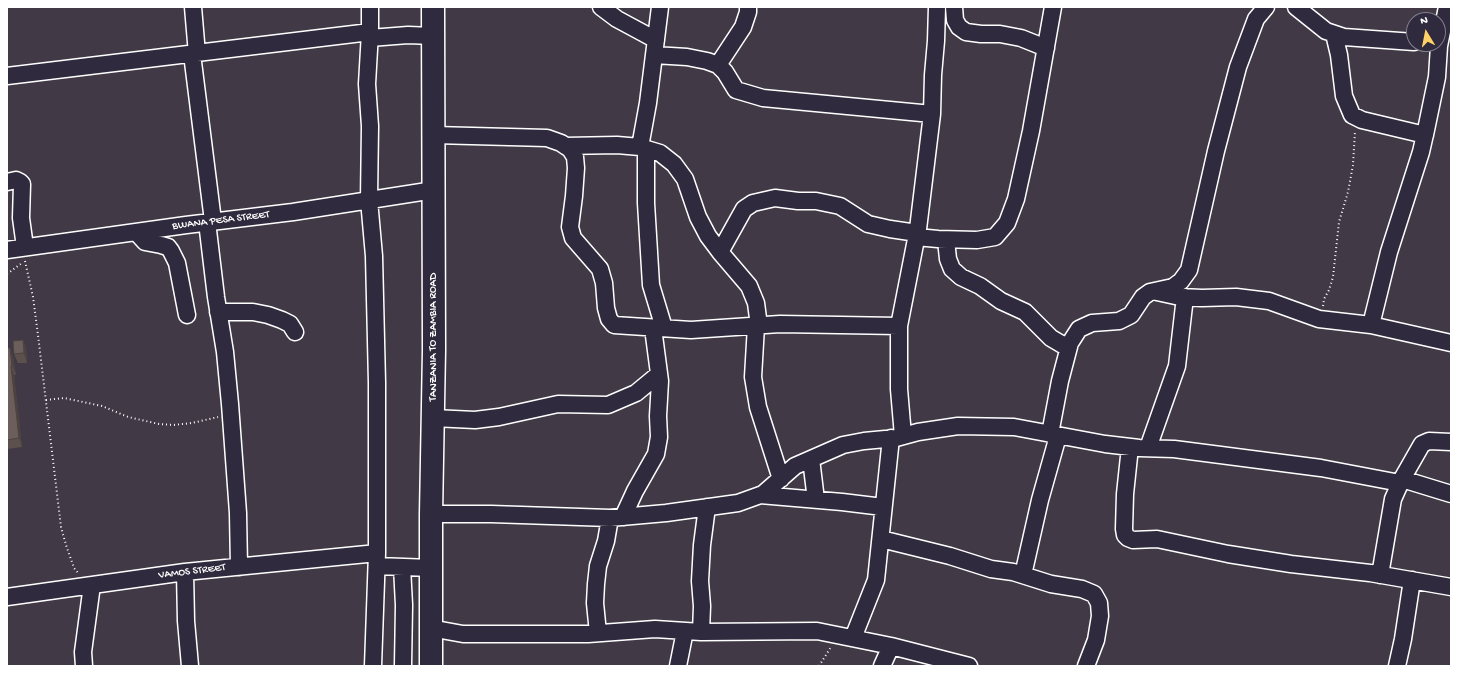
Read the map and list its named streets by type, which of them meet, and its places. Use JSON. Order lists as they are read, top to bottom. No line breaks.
{"streets":{"highway":["TANZANIA TO ZAMBIA ROAD"],"street":["BWANA PESA STREET","VAMOS STREET"]},"crossings":[["BWANA PESA STREET","TANZANIA TO ZAMBIA ROAD"],["TANZANIA TO ZAMBIA ROAD","VAMOS STREET"]],"north":"top"}
